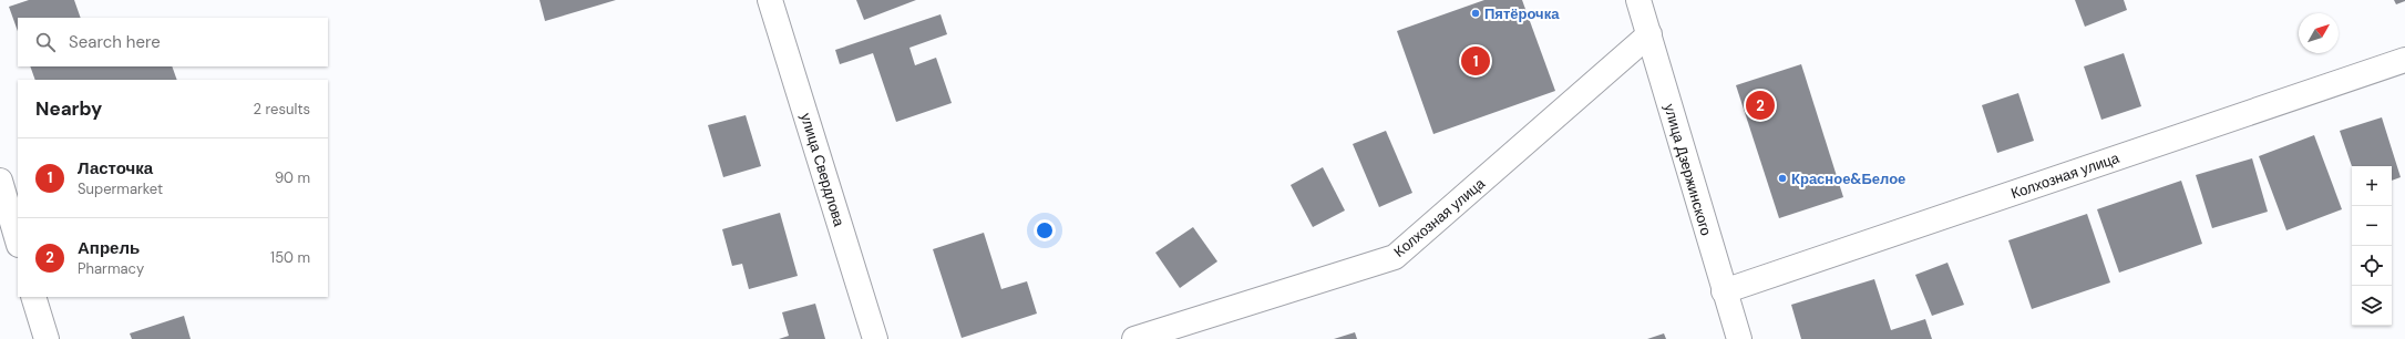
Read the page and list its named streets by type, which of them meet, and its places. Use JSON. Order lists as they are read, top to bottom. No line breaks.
{"streets":{"street":["улица Свердлова","улица Дзержинского","Колхозная улица"]},"crossings":[["улица Дзержинского","Колхозная улица"]],"places":["Пятёрочка","Красное&Белое"],"north":"top right","page":{"search":"Search here","pins":["1","2"],"heading":["Nearby","2 results"],"list":[{"mark":"1","name":"Ласточка","note":"Supermarket","value":"90 m"},{"mark":"2","name":"Апрель","note":"Pharmacy","value":"150 m"}],"map_buttons":["+","−"]}}
